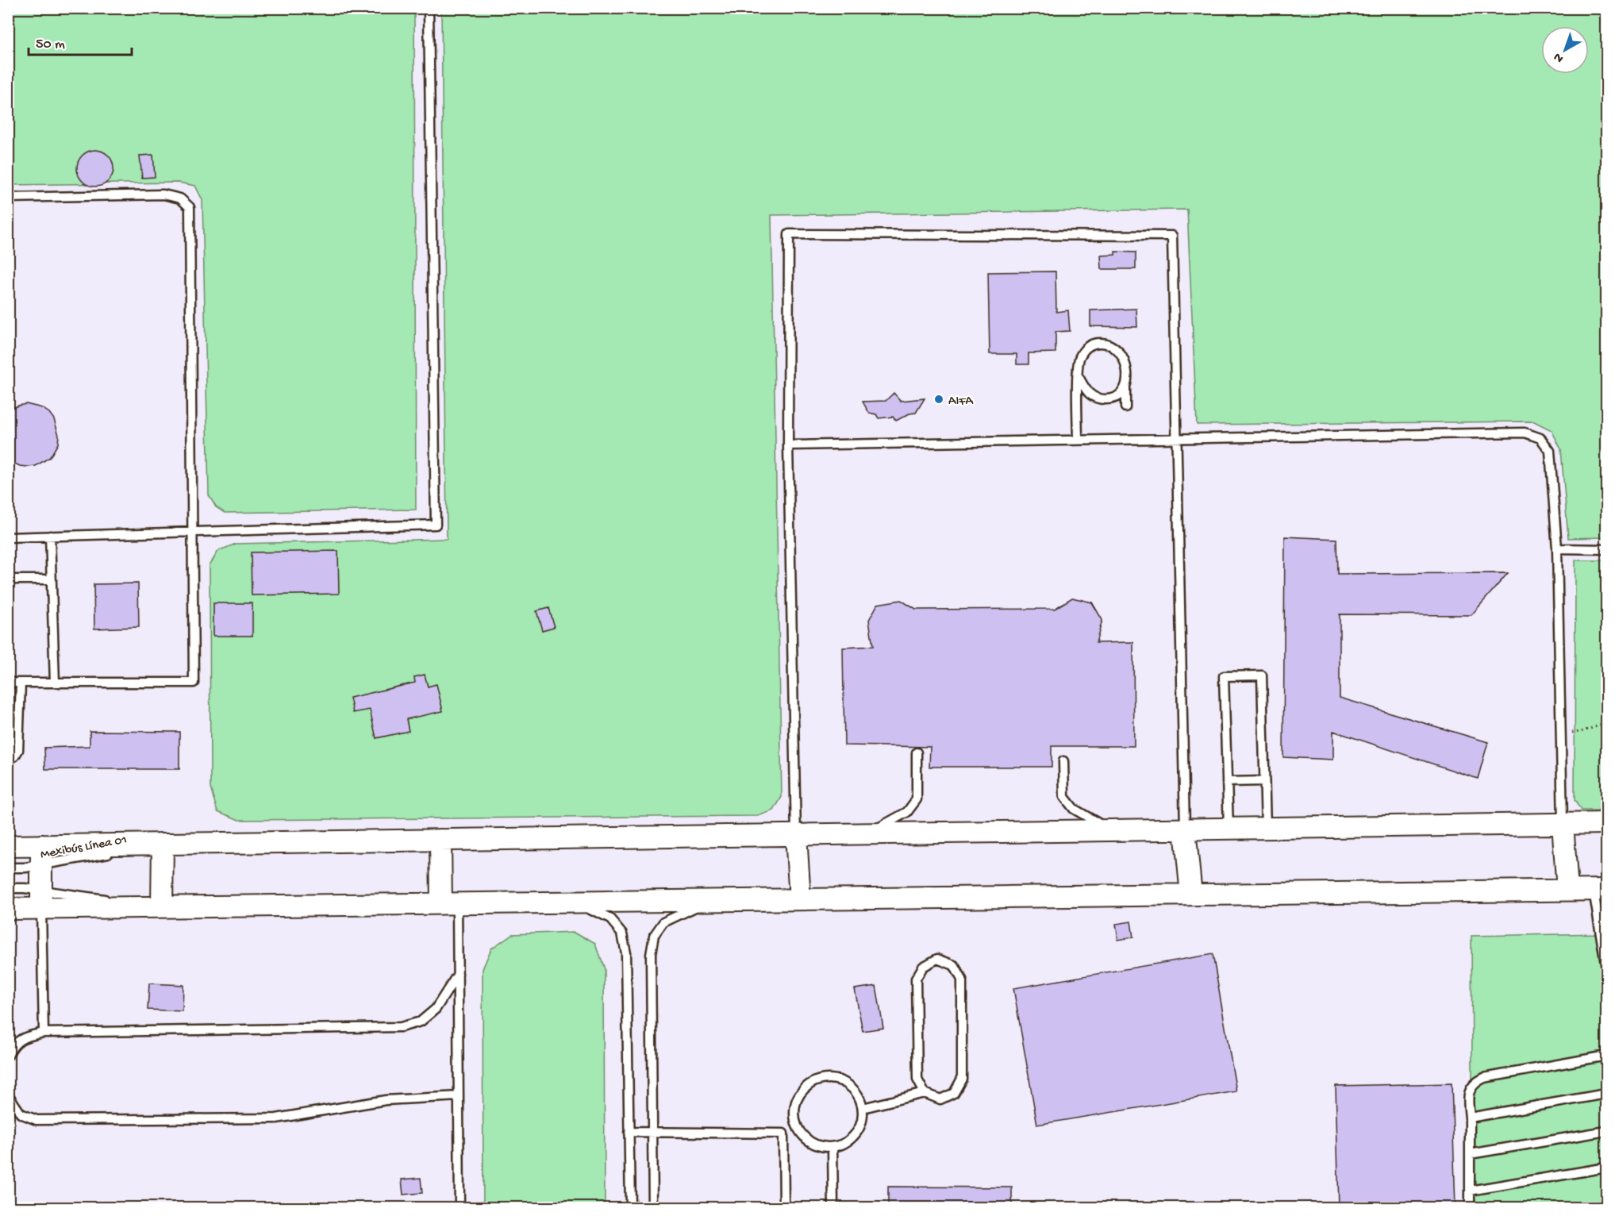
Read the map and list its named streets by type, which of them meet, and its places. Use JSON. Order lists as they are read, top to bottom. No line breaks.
{"streets":{"lane":["Mexibús Línea 01"]},"places":["AIFA"],"scale_bar":"50 m","north":"bottom left"}
